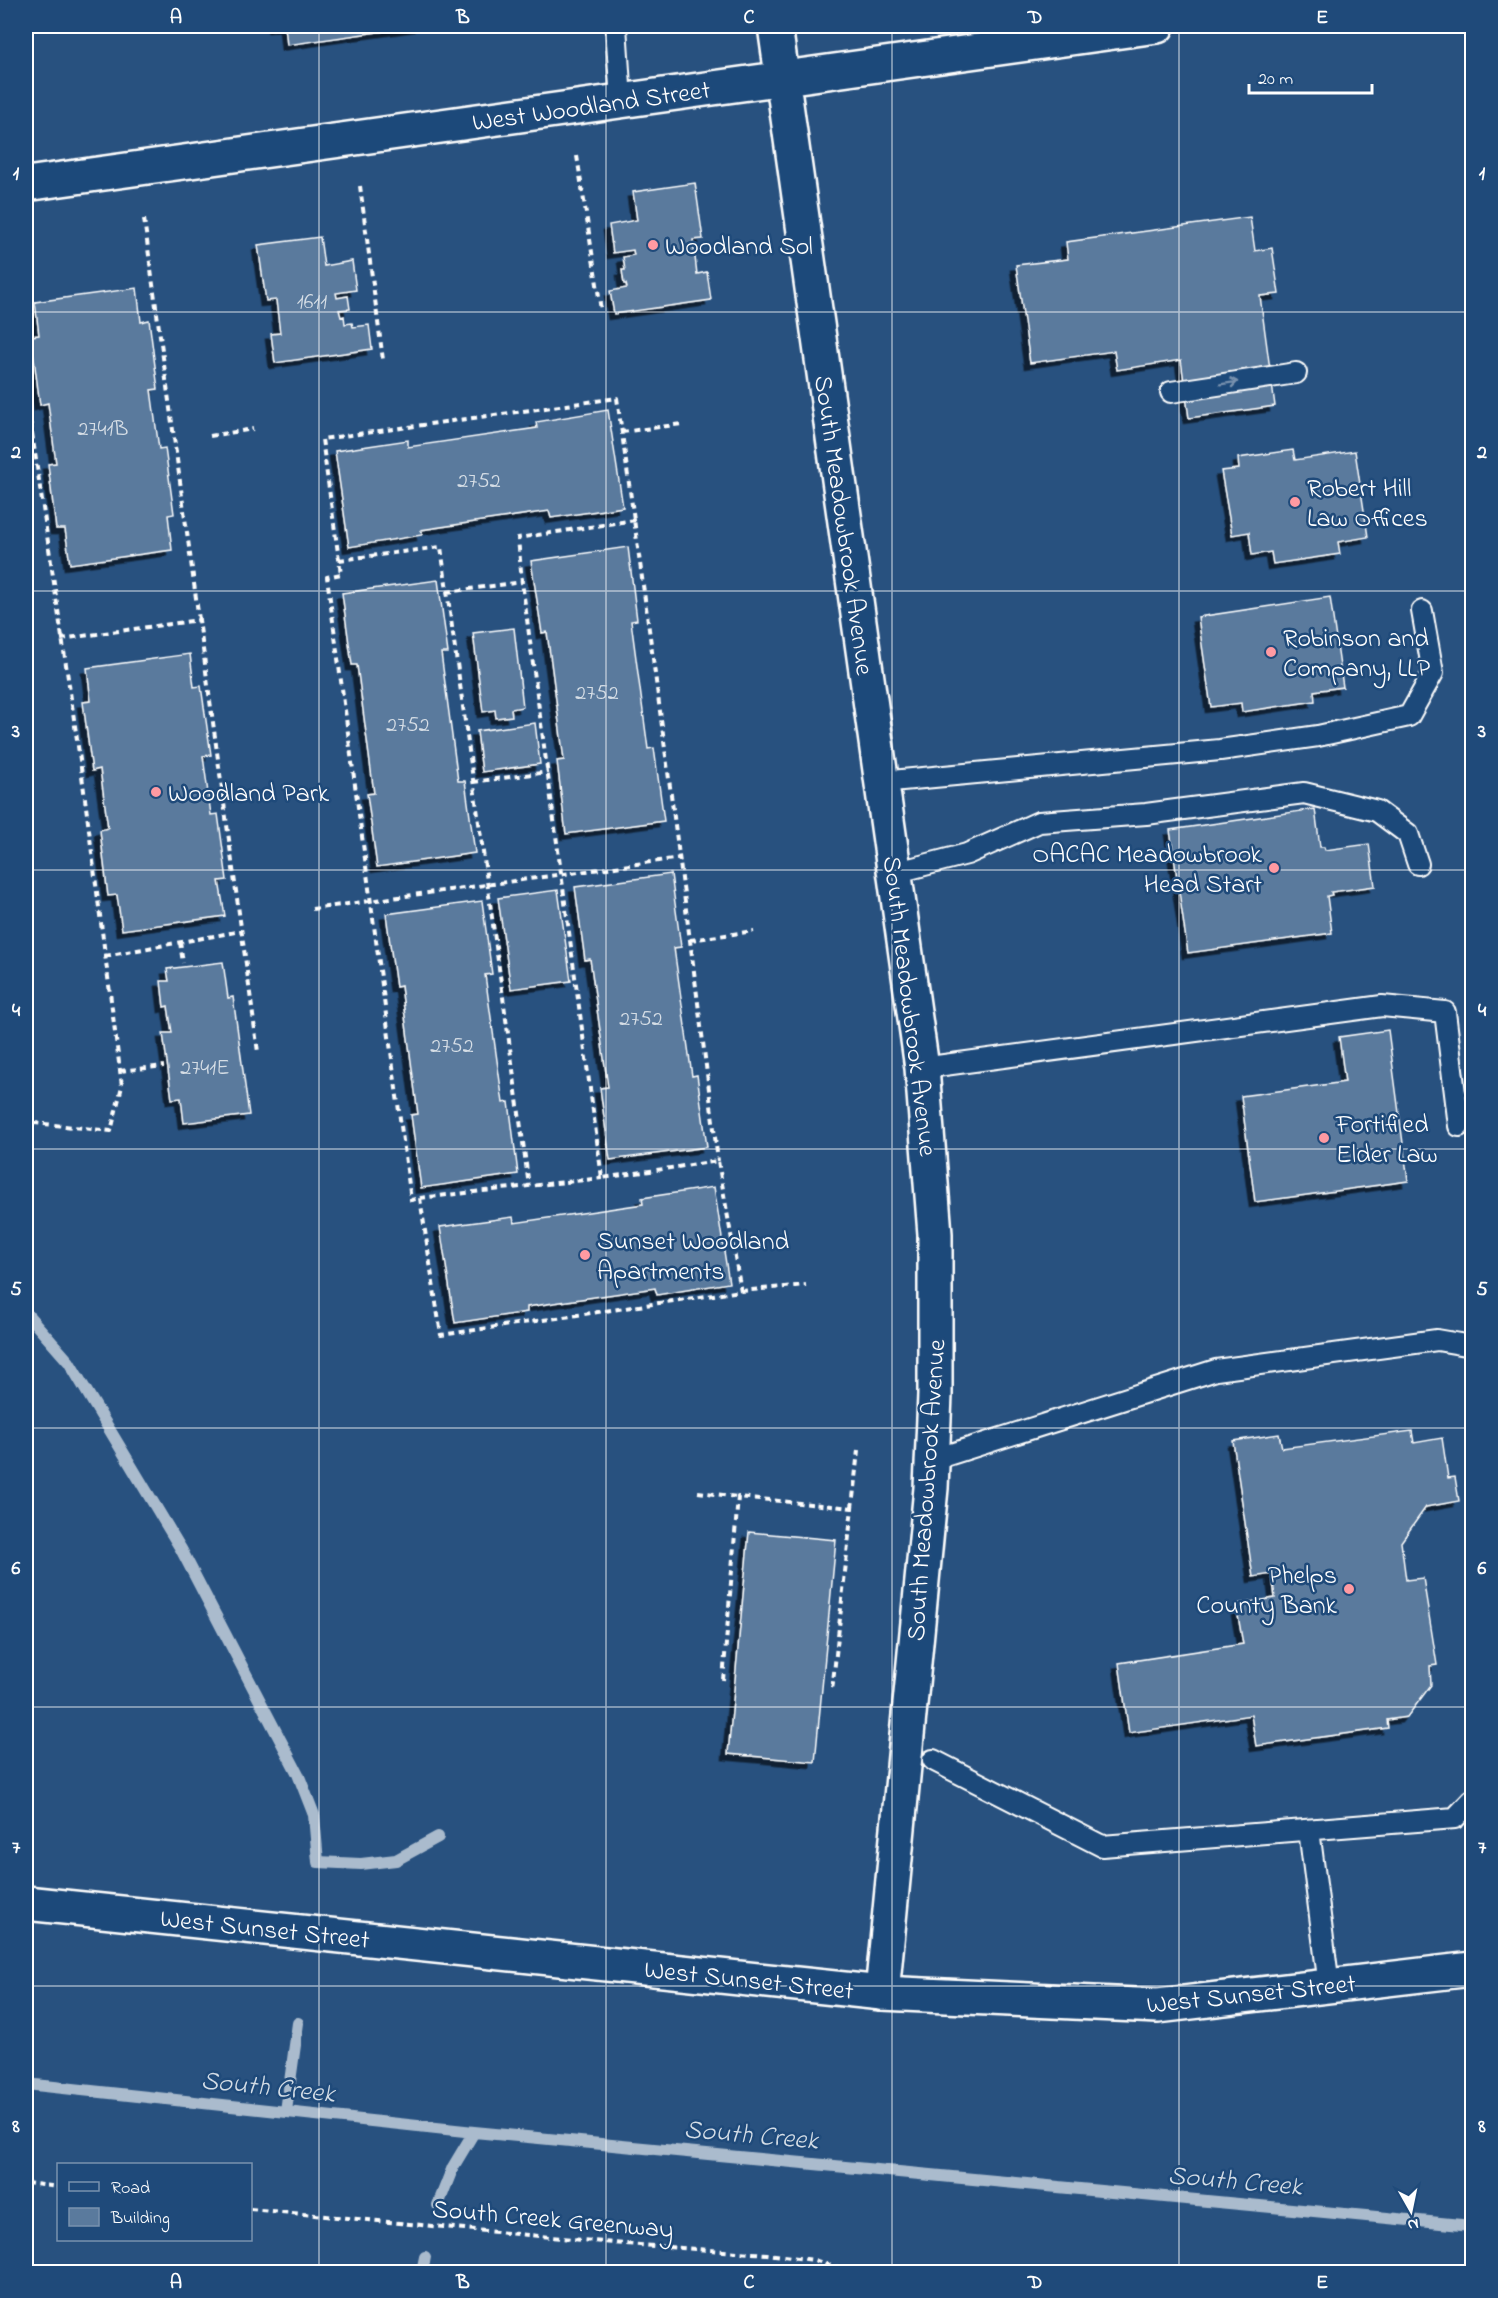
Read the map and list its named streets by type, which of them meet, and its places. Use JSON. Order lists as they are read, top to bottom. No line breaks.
{"streets":{"street":["West Woodland Street","South Meadowbrook Avenue","West Sunset Street"],"path":["South Creek Greenway"]},"crossings":[["West Woodland Street","South Meadowbrook Avenue"],["South Meadowbrook Avenue","West Sunset Street"]],"water":["South Creek"],"places":["Woodland Sol","Robert Hill Law Offices","Robinson and Company, LLP","Woodland Park","OACAC Meadowbrook Head Start","Fortified Elder Law","Sunset Woodland Apartments","Phelps County Bank"],"house_numbers":["1611","2741B","2752","2752","2752","2752","2752","2741E"],"legend":["Road","Building"],"scale_bar":"20 m","north":"bottom","grid":{"columns":["A","B","C","D","E"],"rows":["1","2","3","4","5","6","7","8"]}}
